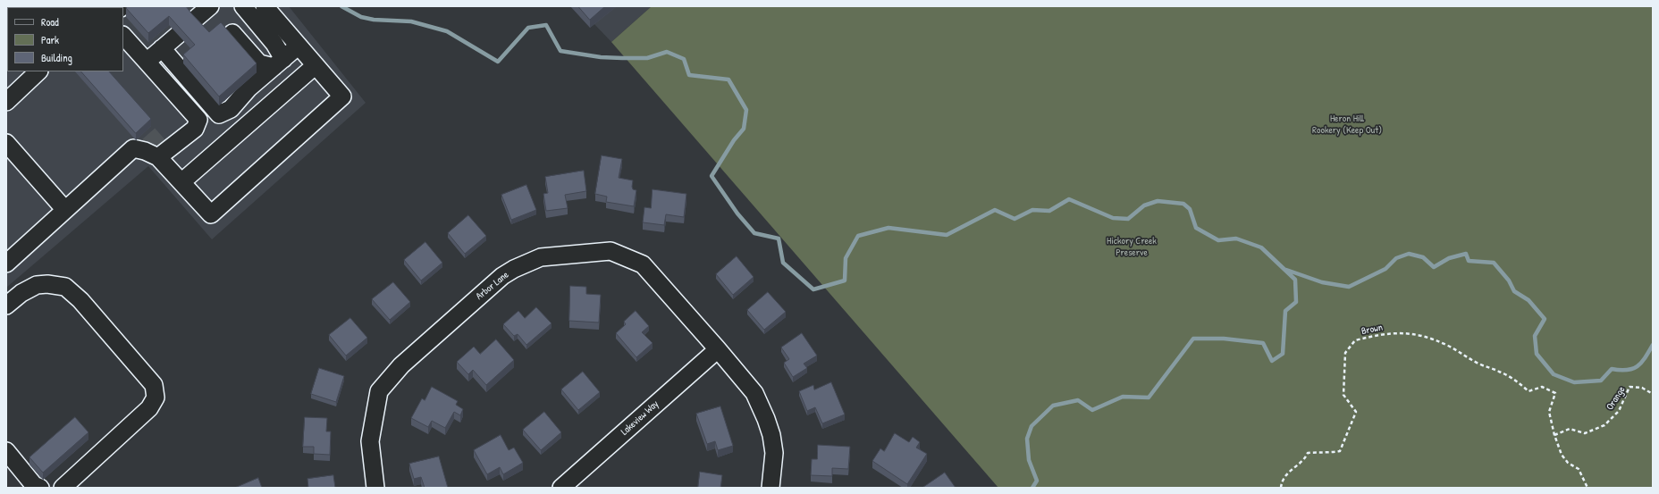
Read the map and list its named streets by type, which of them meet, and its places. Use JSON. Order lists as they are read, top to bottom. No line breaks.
{"streets":{"street":["Arbor Lane","Lakeview Way"],"path":["Brown","Orange"]},"crossings":[["Arbor Lane","Lakeview Way"],["Brown","Orange"]],"parks":["Heron Hill Rookery (Keep Out)","Hickory Creek Preserve"],"legend":["Road","Park","Building"]}
